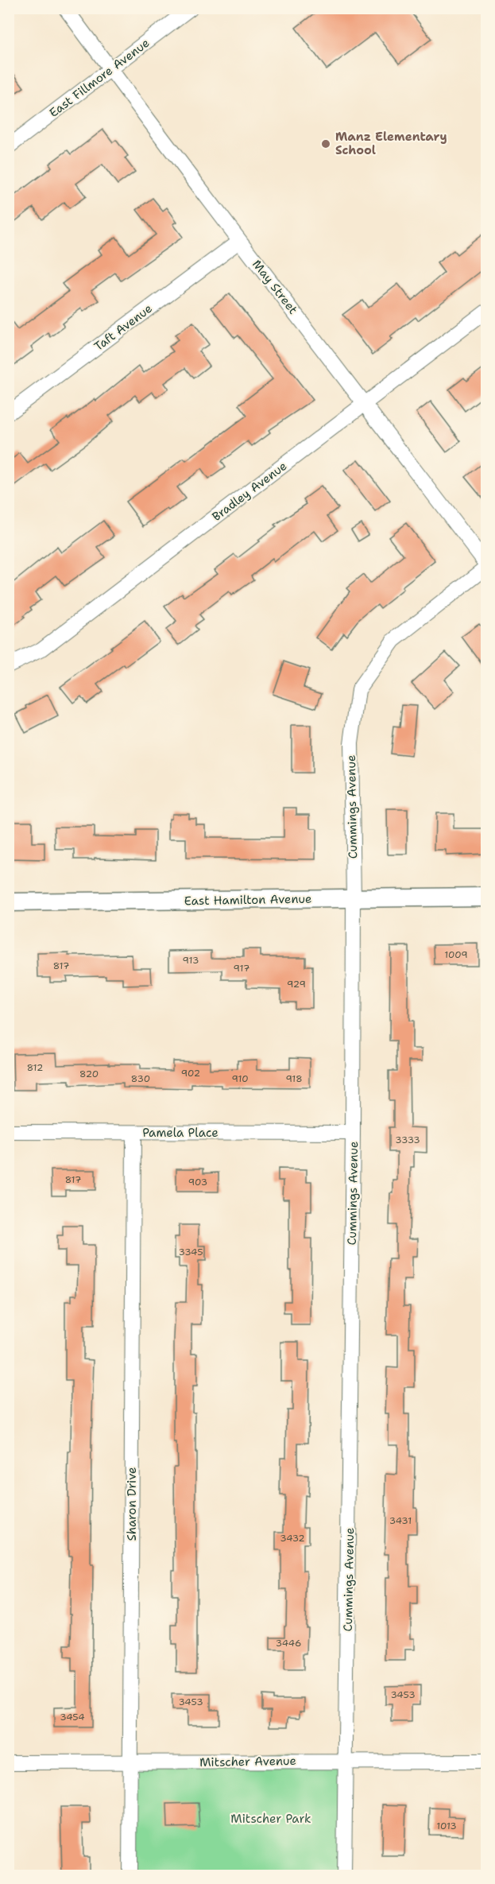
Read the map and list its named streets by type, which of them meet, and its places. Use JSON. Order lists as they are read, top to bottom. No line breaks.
{"streets":{"street":["East Fillmore Avenue","May Street","Taft Avenue","Bradley Avenue","Cummings Avenue","East Hamilton Avenue","Pamela Place","Sharon Drive","Mitscher Avenue"]},"crossings":[["East Fillmore Avenue","May Street"],["May Street","Taft Avenue"],["May Street","Bradley Avenue"],["Cummings Avenue","East Hamilton Avenue"],["Cummings Avenue","Pamela Place"],["Cummings Avenue","Mitscher Avenue"],["Pamela Place","Sharon Drive"],["Sharon Drive","Mitscher Avenue"]],"parks":["Mitscher Park"],"places":["Manz Elementary School"],"house_numbers":["1009","913","817","917","929","812","902","820","830","910","918","3333","817","903","3345","3431","3432","3446","3453","3453","3454","1013"]}
